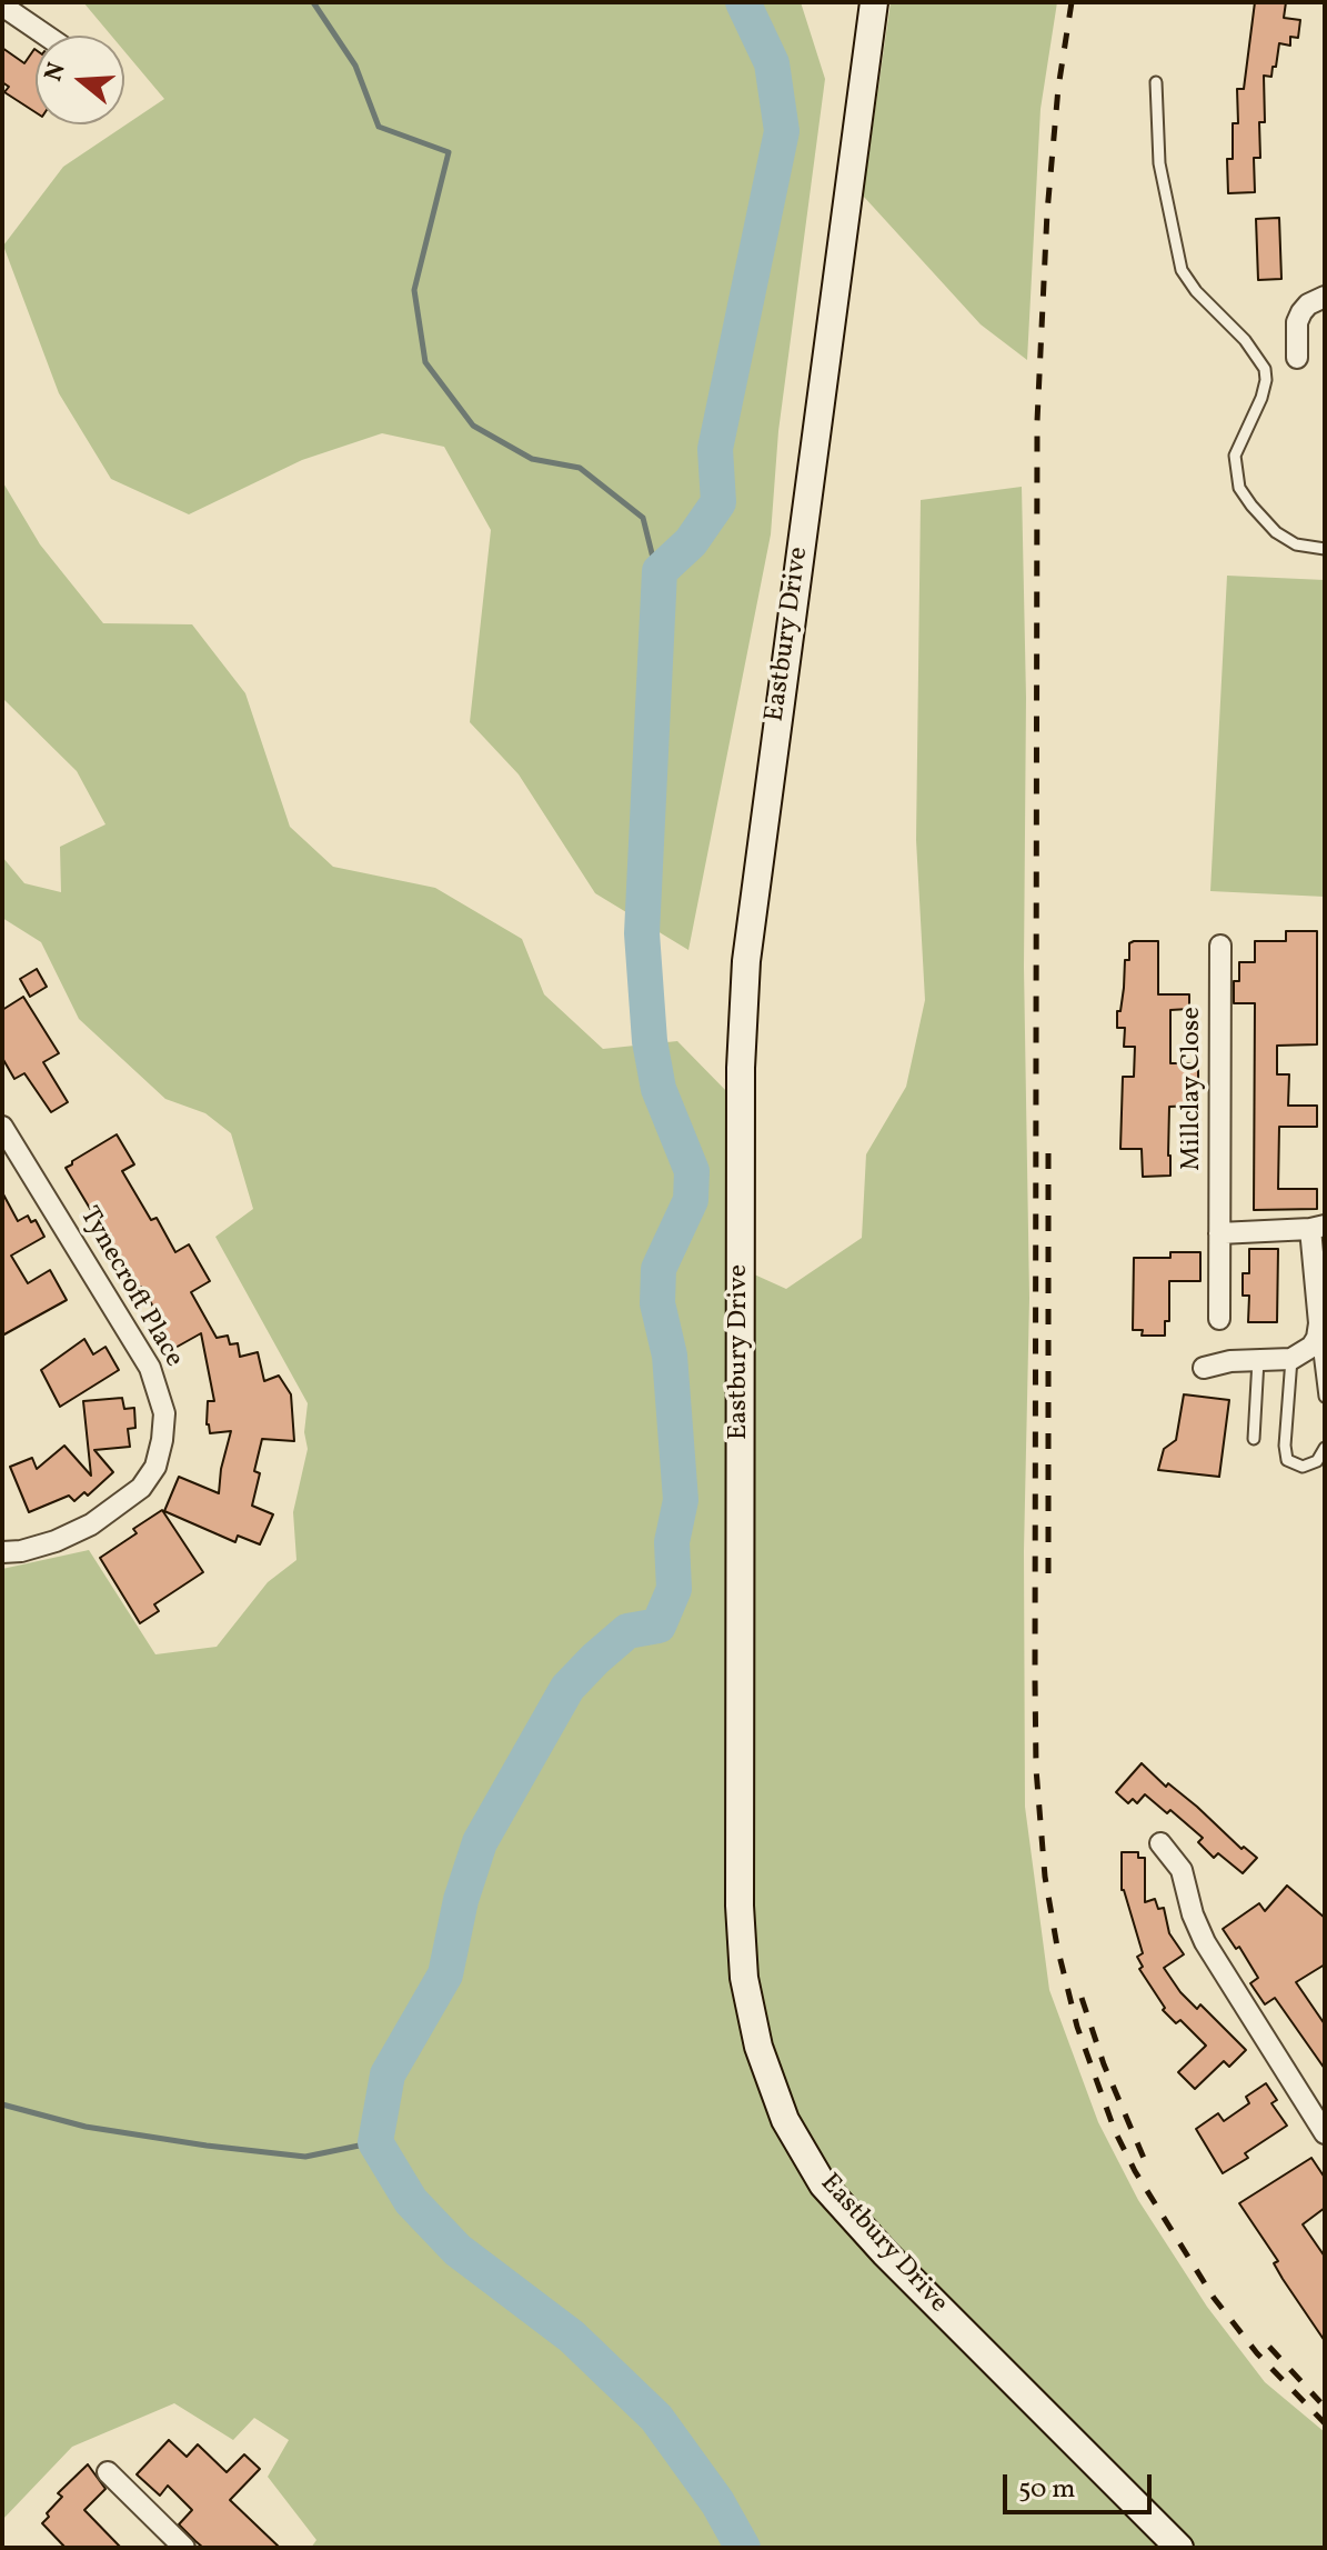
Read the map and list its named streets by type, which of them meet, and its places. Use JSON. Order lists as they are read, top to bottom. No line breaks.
{"streets":{"street":["Eastbury Drive","Millclay Close","Tynecroft Place"]},"scale_bar":"50 m","north":"left"}
